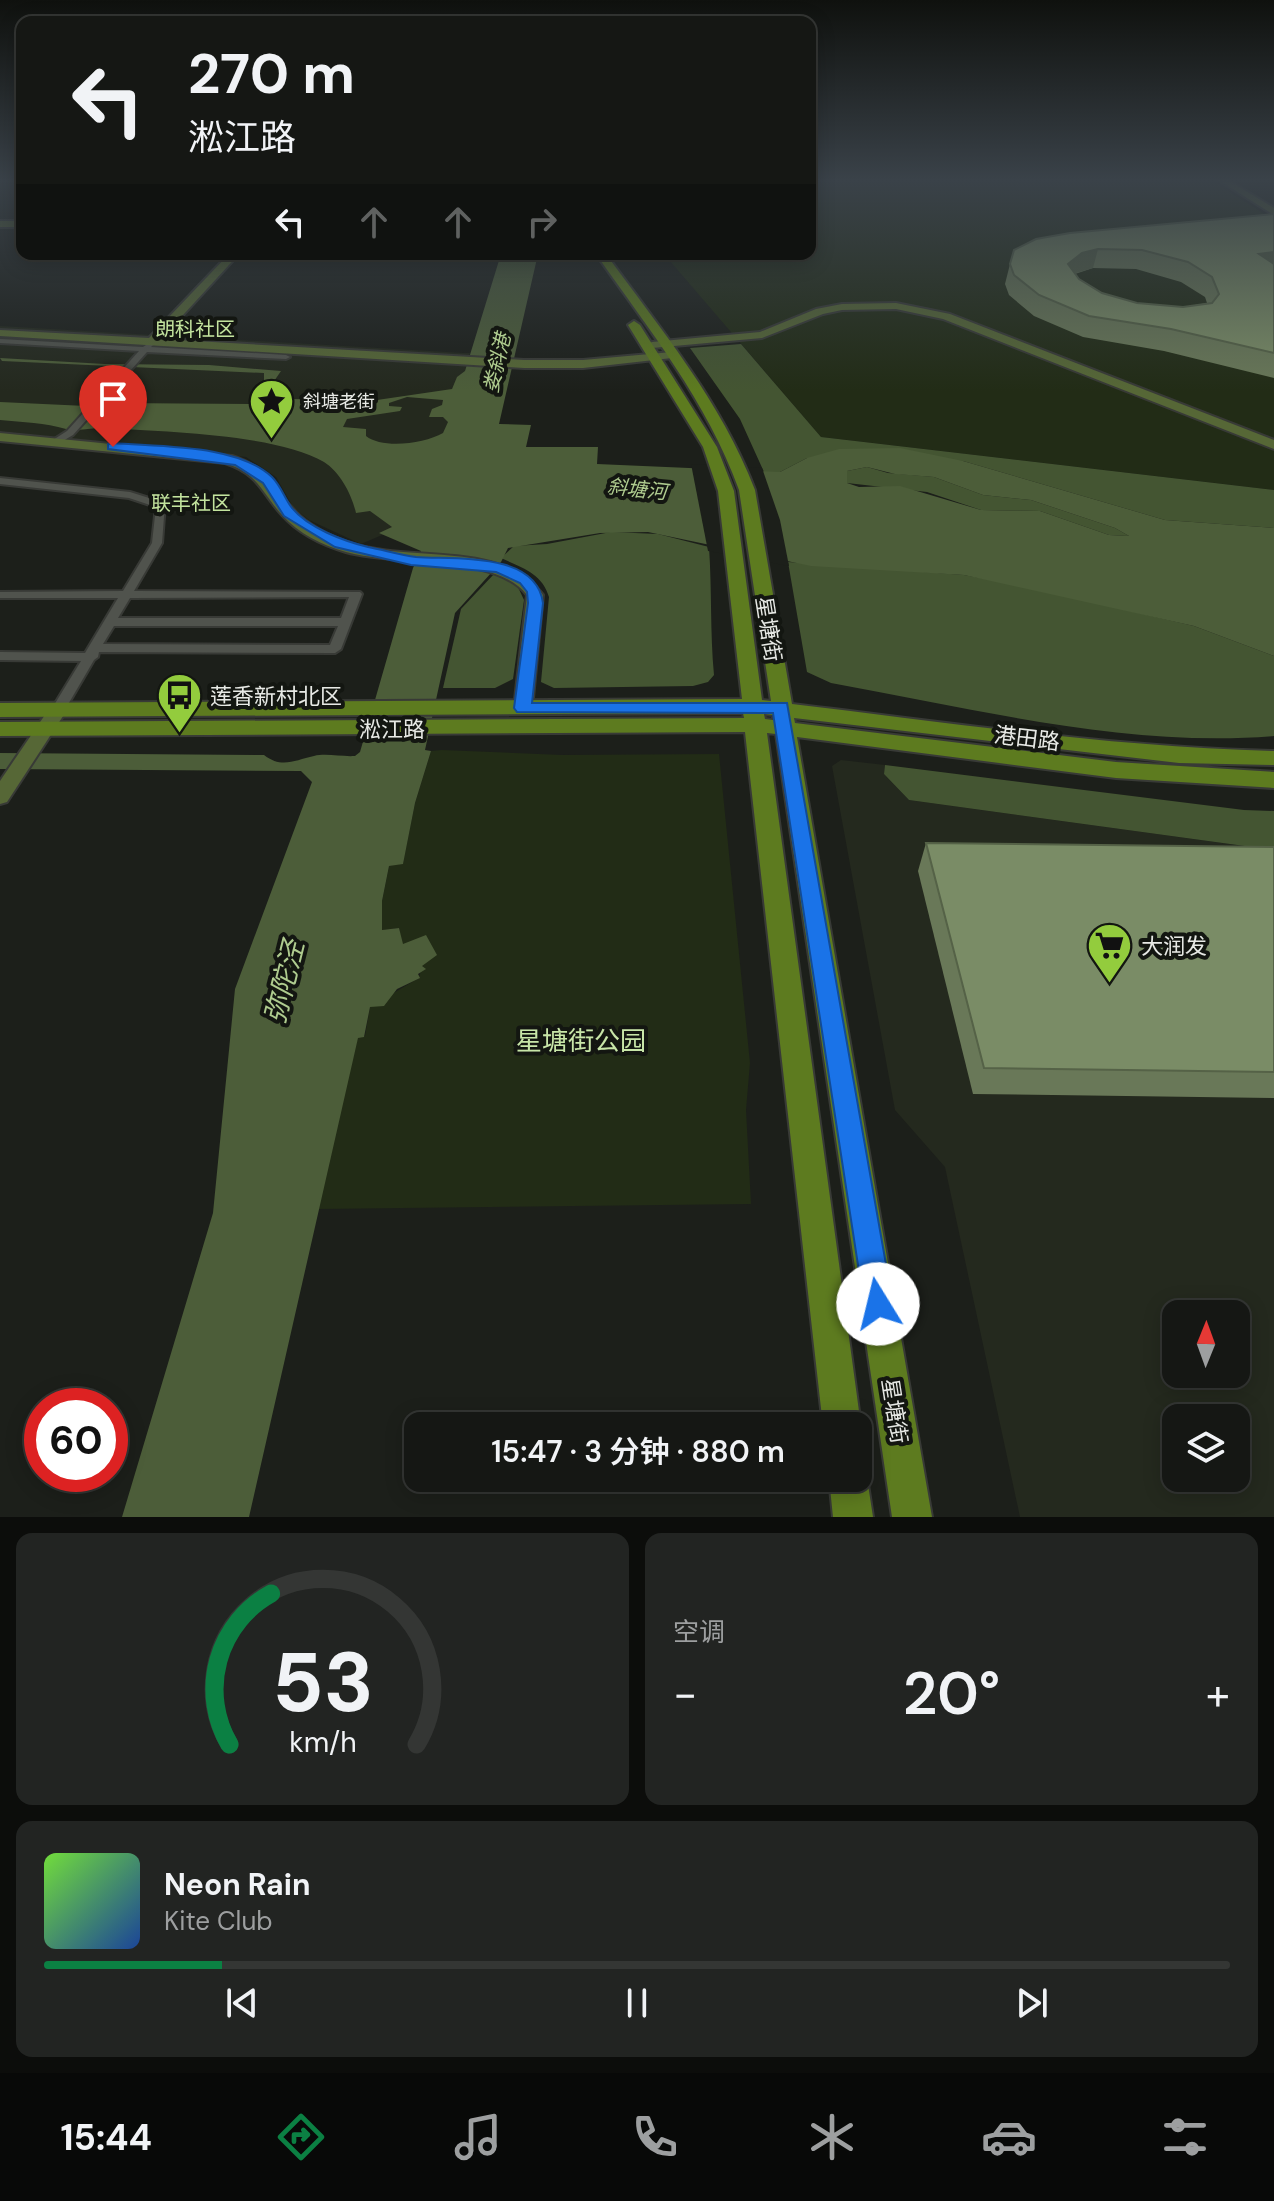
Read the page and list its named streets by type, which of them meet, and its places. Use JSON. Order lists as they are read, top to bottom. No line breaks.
{"streets":{"main road":["星塘街","淞江路","港田路"]},"crossings":[["星塘街","淞江路"],["星塘街","港田路"],["淞江路","港田路"]],"districts":["朗科社区","联丰社区"],"water":["娄斜港","斜塘河","弥陀泾"],"parks":["星塘街公园"],"places":{"place":["斜塘老街"],"bus stop":["莲香新村北区"],"supermarket":["大润发"]},"north":"top","page":{"turn":["270 m","淞江路"],"limit":"60","trip":"15:47 · 3 分钟 · 880 m","tile":"空调","heat":["−","20°","+"],"song":["Neon Rain","Kite Club"],"tabs":"15:44","gauge":["53","km/h"]}}
